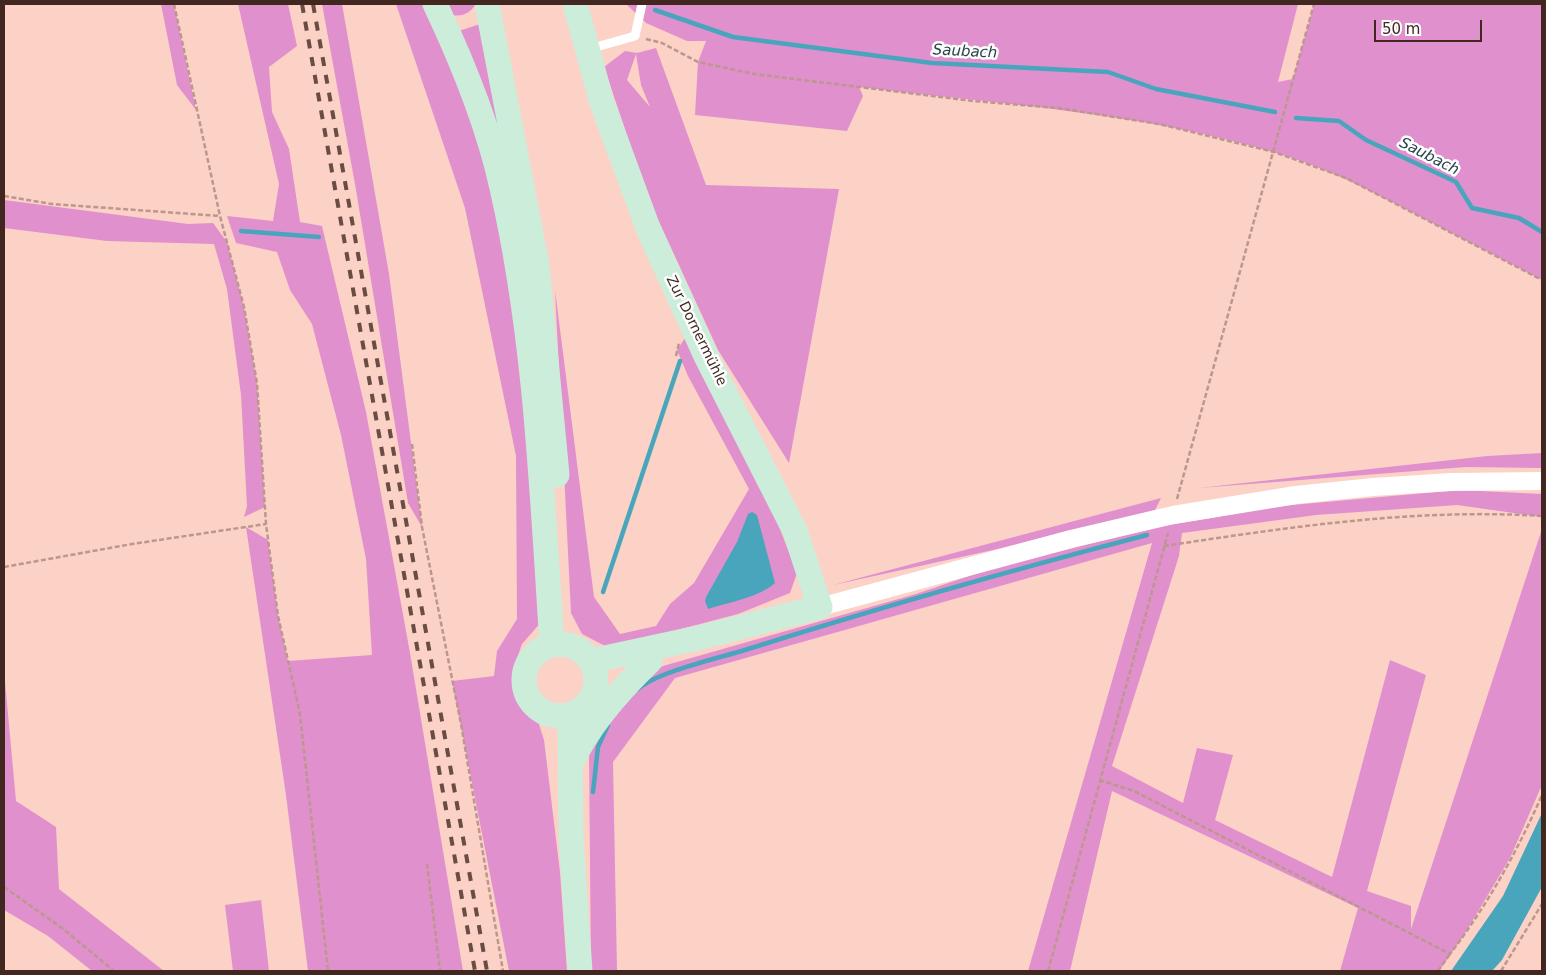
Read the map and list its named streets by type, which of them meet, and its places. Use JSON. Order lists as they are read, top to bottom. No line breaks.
{"streets":{"main road":["Zur Dornermühle"]},"water":["Saubach"],"scale_bar":"50 m"}
